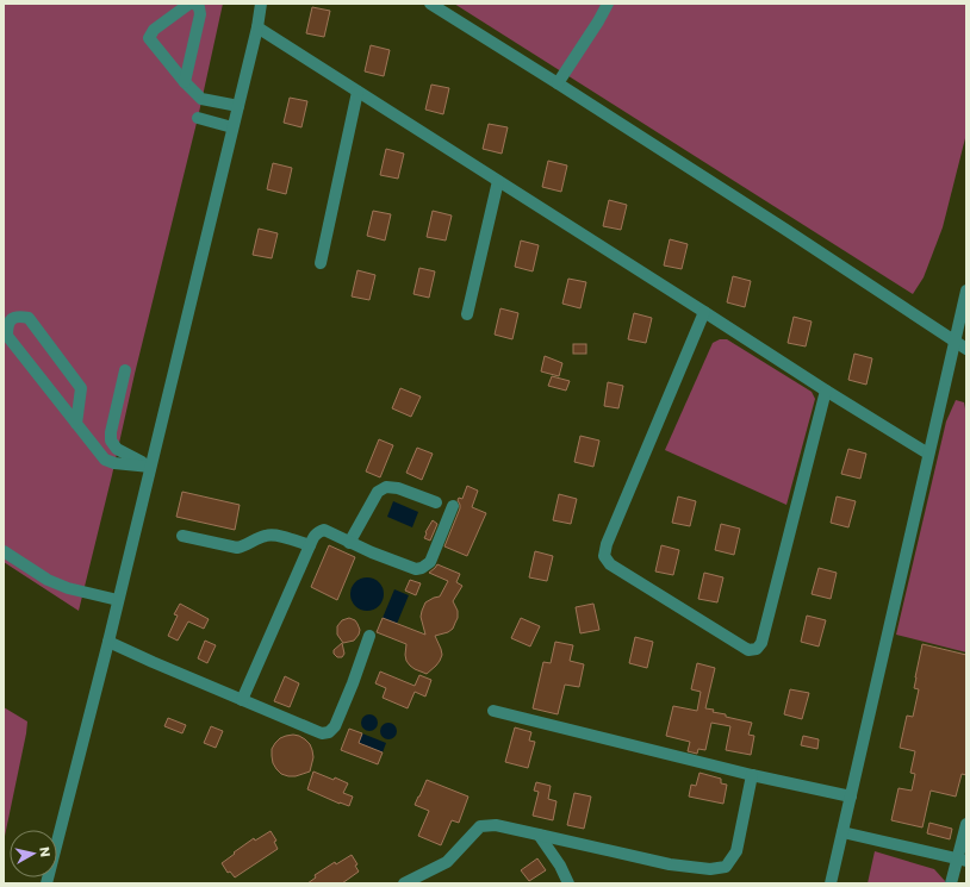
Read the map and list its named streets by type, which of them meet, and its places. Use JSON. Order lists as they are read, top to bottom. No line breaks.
{"north":"right"}
